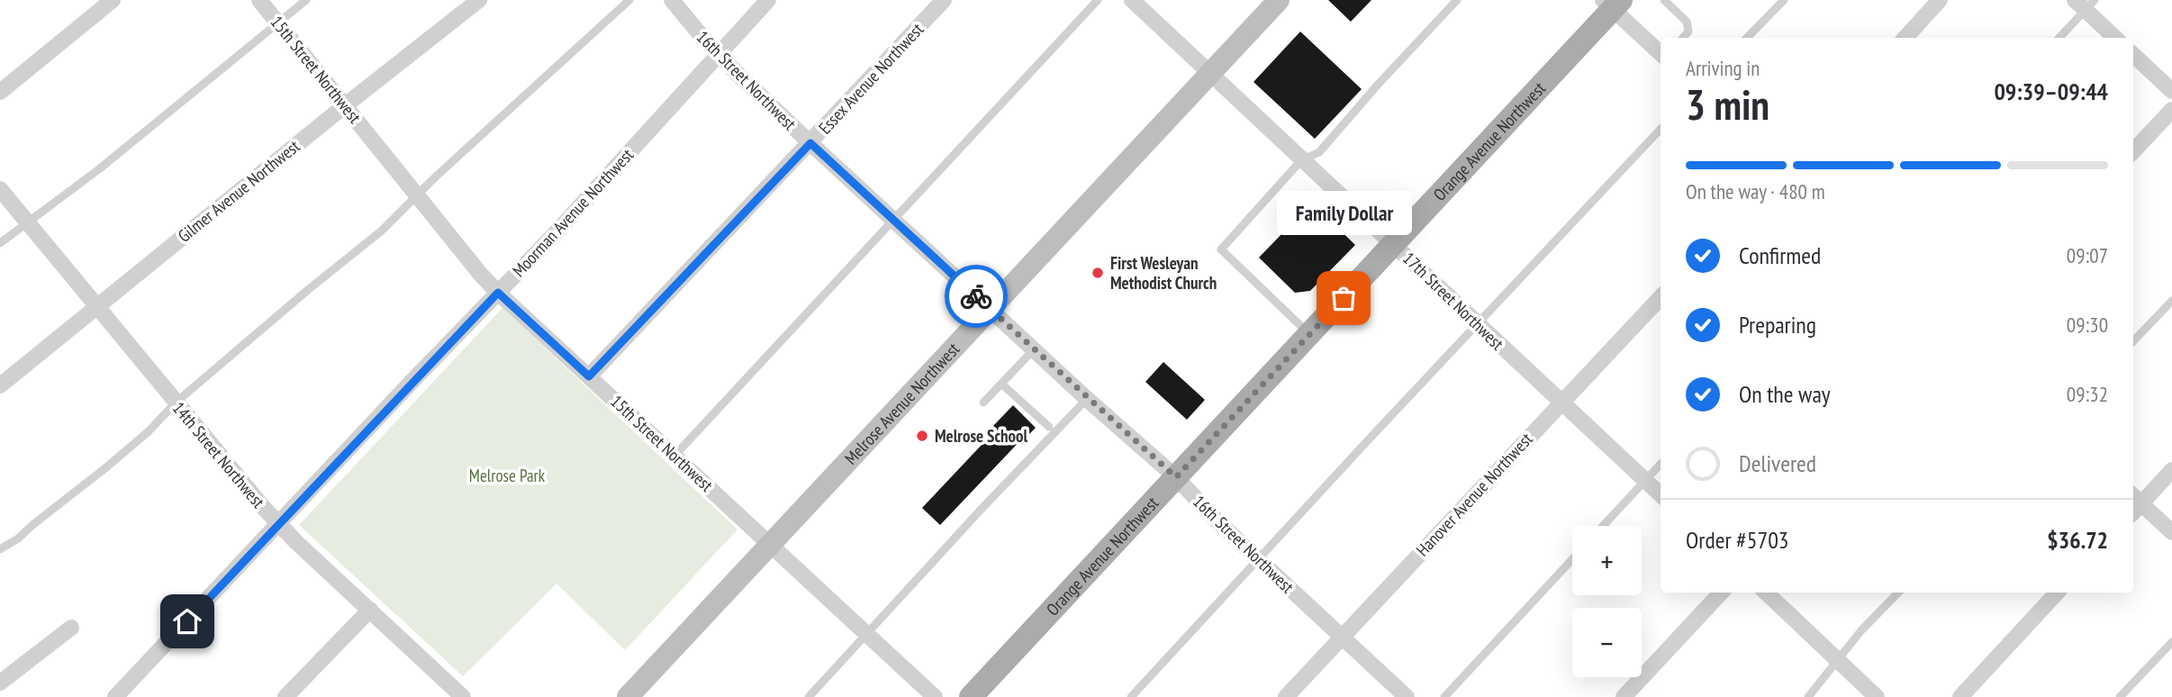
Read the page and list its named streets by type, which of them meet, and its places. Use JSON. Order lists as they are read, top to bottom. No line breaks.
{"streets":{"main road":["Orange Avenue Northwest"],"street":["15th Street Northwest","Essex Avenue Northwest","16th Street Northwest","Gilmer Avenue Northwest","Moorman Avenue Northwest","17th Street Northwest","Melrose Avenue Northwest","14th Street Northwest","Hanover Avenue Northwest"]},"crossings":[["15th Street Northwest","Essex Avenue Northwest"],["15th Street Northwest","Gilmer Avenue Northwest"],["15th Street Northwest","Moorman Avenue Northwest"],["15th Street Northwest","Melrose Avenue Northwest"],["Essex Avenue Northwest","16th Street Northwest"],["16th Street Northwest","Orange Avenue Northwest"],["16th Street Northwest","Moorman Avenue Northwest"],["16th Street Northwest","Melrose Avenue Northwest"],["16th Street Northwest","Hanover Avenue Northwest"],["Orange Avenue Northwest","17th Street Northwest"],["Gilmer Avenue Northwest","14th Street Northwest"],["Moorman Avenue Northwest","14th Street Northwest"],["17th Street Northwest","Melrose Avenue Northwest"],["17th Street Northwest","Hanover Avenue Northwest"]],"parks":["Melrose Park"],"places":["First Wesleyan Methodist Church","Family Dollar","Melrose School"],"page":{"heading":["3 min","Arriving in","09:39–09:44"],"panel":["Order #5703","$36.72"],"bar":"On the way · 480 m","bubble":"Family Dollar","list":[["Confirmed","09:07"],["Preparing","09:30"],["On the way","09:32"],"Delivered"],"map_buttons":["+","−"]}}
